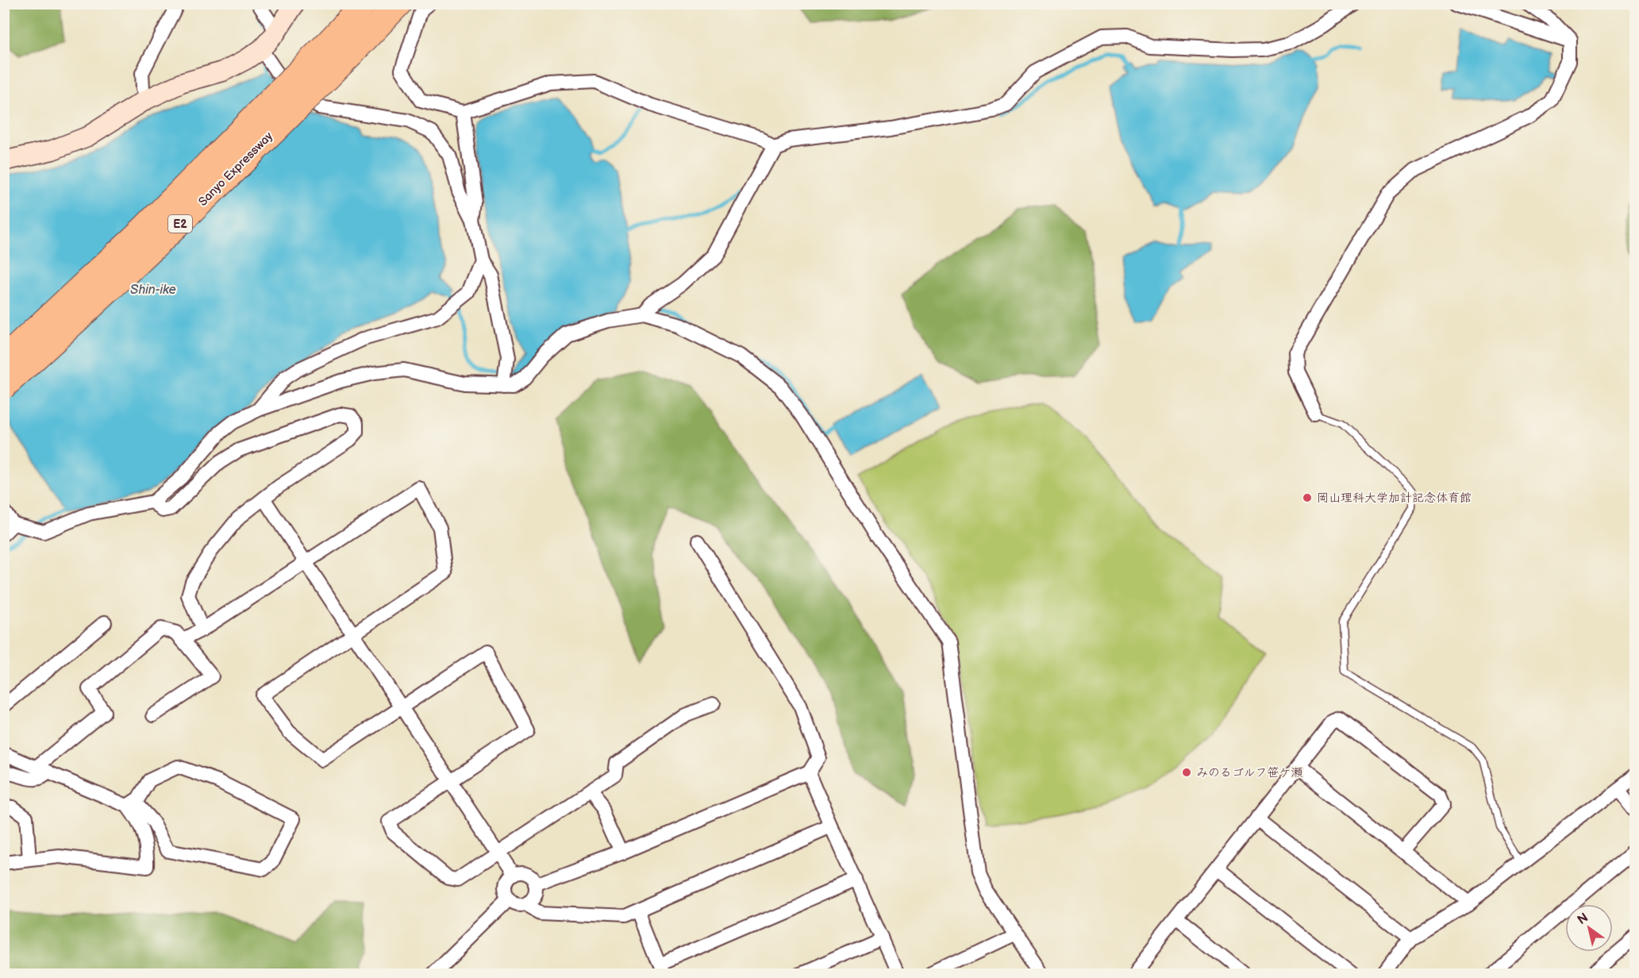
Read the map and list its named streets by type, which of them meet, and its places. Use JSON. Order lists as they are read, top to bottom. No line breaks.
{"streets":{"highway":["Sanyo Expressway","E2"]},"water":["Shin-ike"],"places":["岡山理科大学加計記念体育館","みのるゴルフ笹ケ瀬"],"north":"top left"}
